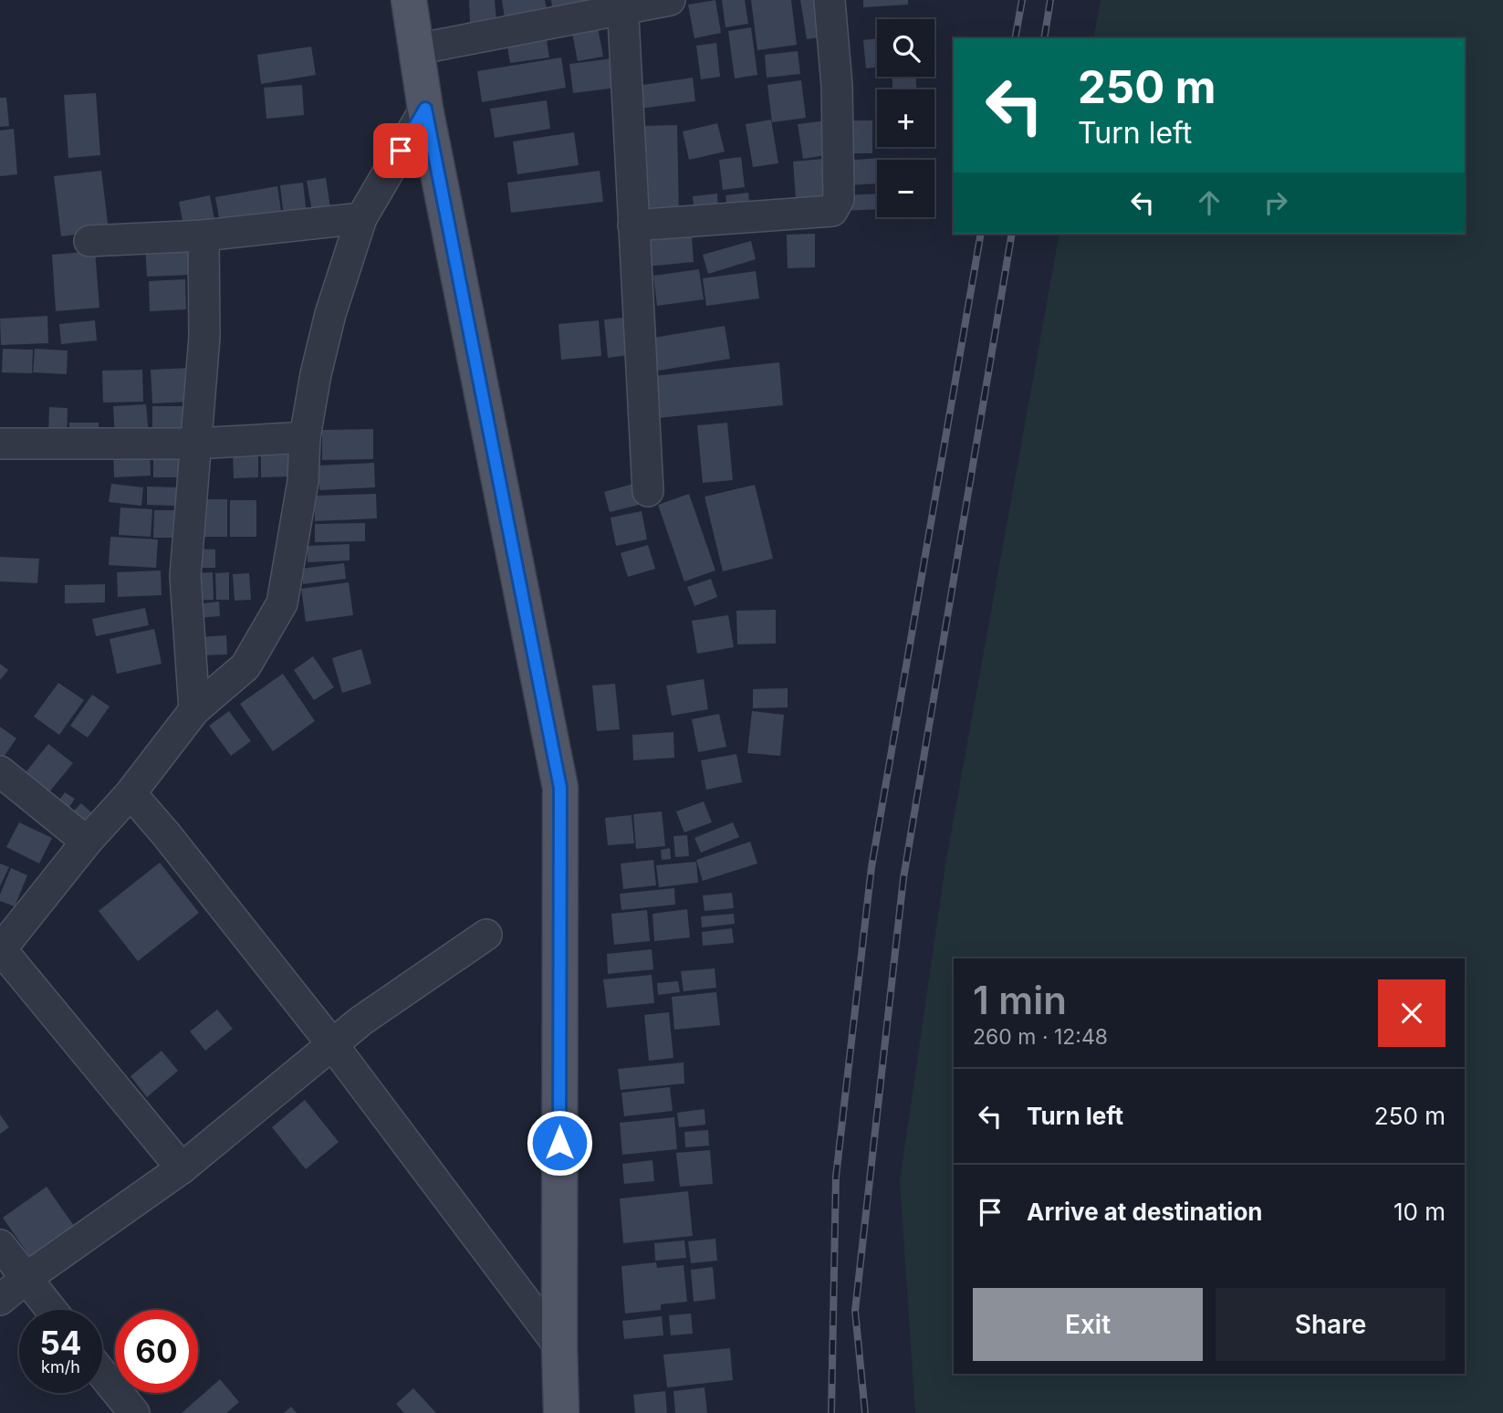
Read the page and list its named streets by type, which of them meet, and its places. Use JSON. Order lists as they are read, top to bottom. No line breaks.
{"page":{"map_buttons":["+","−"],"turn":["250 m","Turn left"],"heading":["1 min","260 m · 12:48"],"list":[{"name":"Turn left","value":"250 m"},{"name":"Arrive at destination","value":"10 m"}],"buttons":["Exit","Share"],"speed":"54 km/h","limit":"60"}}
